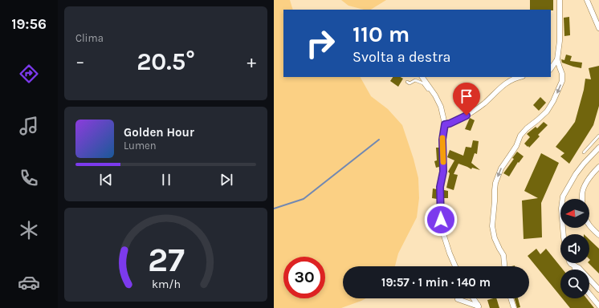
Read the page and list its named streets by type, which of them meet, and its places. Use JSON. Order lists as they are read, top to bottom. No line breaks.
{"north":"left","page":{"tabs":"19:56","tile":"Clima","turn":["110 m","Svolta a destra"],"heat":["−","20.5°","+"],"song":["Golden Hour","Lumen"],"limit":"30","trip":"19:57 · 1 min · 140 m","gauge":["27","km/h"]}}
